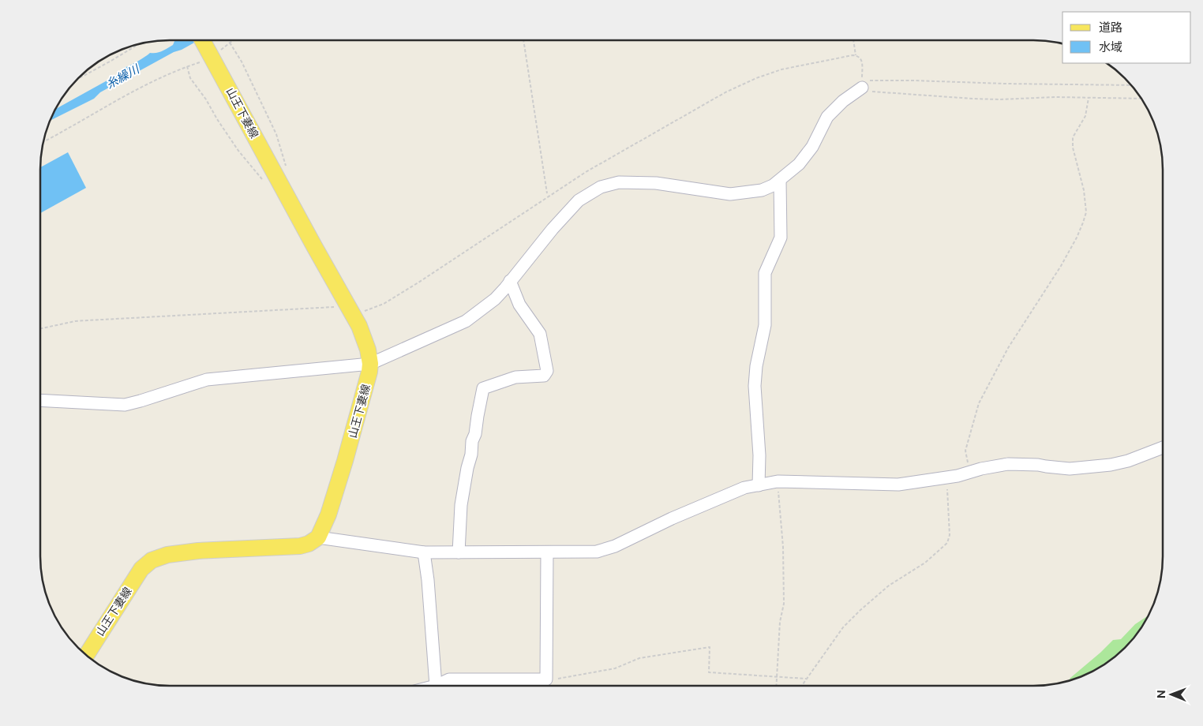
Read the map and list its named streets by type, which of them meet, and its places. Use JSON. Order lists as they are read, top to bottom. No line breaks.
{"streets":{"main road":["山王下妻線"]},"water":["糸繰川"],"legend":["道路","水域"],"north":"left"}
